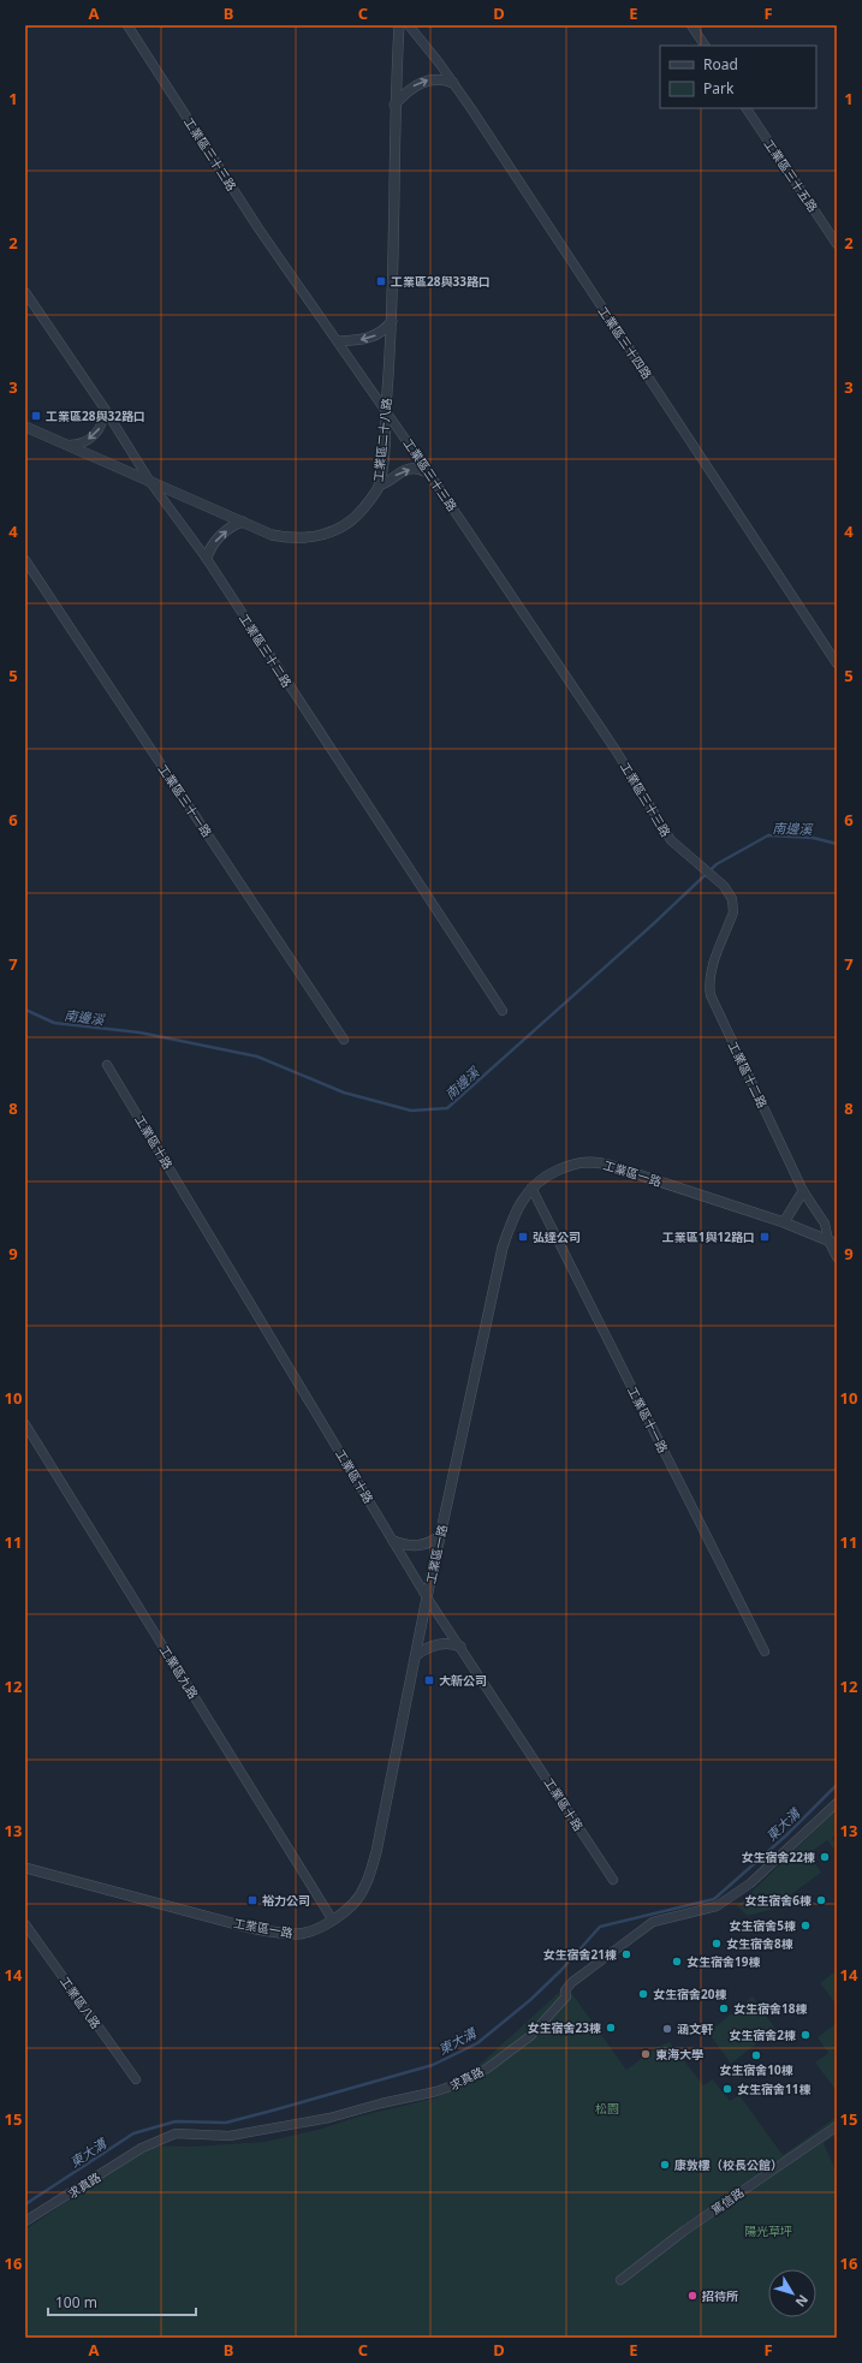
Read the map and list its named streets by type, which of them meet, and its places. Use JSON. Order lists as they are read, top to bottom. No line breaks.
{"streets":{"street":["工業區三十三路","工業區三十五路","工業區三十四路","工業區二十八路","工業區三十二路","工業區三十一路","工業區十二路","工業區十路","工業區一路","工業區十一路","工業區九路","工業區八路","求真路","篤信路"]},"crossings":[["工業區三十三路","工業區二十八路"],["工業區三十三路","工業區十二路"],["工業區二十八路","工業區三十二路"],["工業區十二路","工業區一路"],["工業區十路","工業區一路"],["工業區一路","工業區十一路"],["工業區一路","工業區九路"]],"water":["南邊溪","東大溝"],"parks":["松園","陽光草坪"],"places":{"transit":["工業區28與33路口","工業區28與32路口","弘達公司","工業區1與12路口","大新公司","裕力公司"],"other":["女生宿舍22棟","女生宿舍6棟","女生宿舍5棟","女生宿舍8棟","女生宿舍21棟","女生宿舍19棟","女生宿舍20棟","女生宿舍18棟","女生宿舍23棟","涵文軒","女生宿舍2棟","東海大學","女生宿舍10棟","女生宿舍11棟","康敦樓（校長公館）","招待所"]},"legend":["Road","Park"],"scale_bar":"100 m","north":"bottom right","grid":{"columns":["A","B","C","D","E","F"],"rows":["1","2","3","4","5","6","7","8","9","10","11","12","13","14","15","16"]}}
